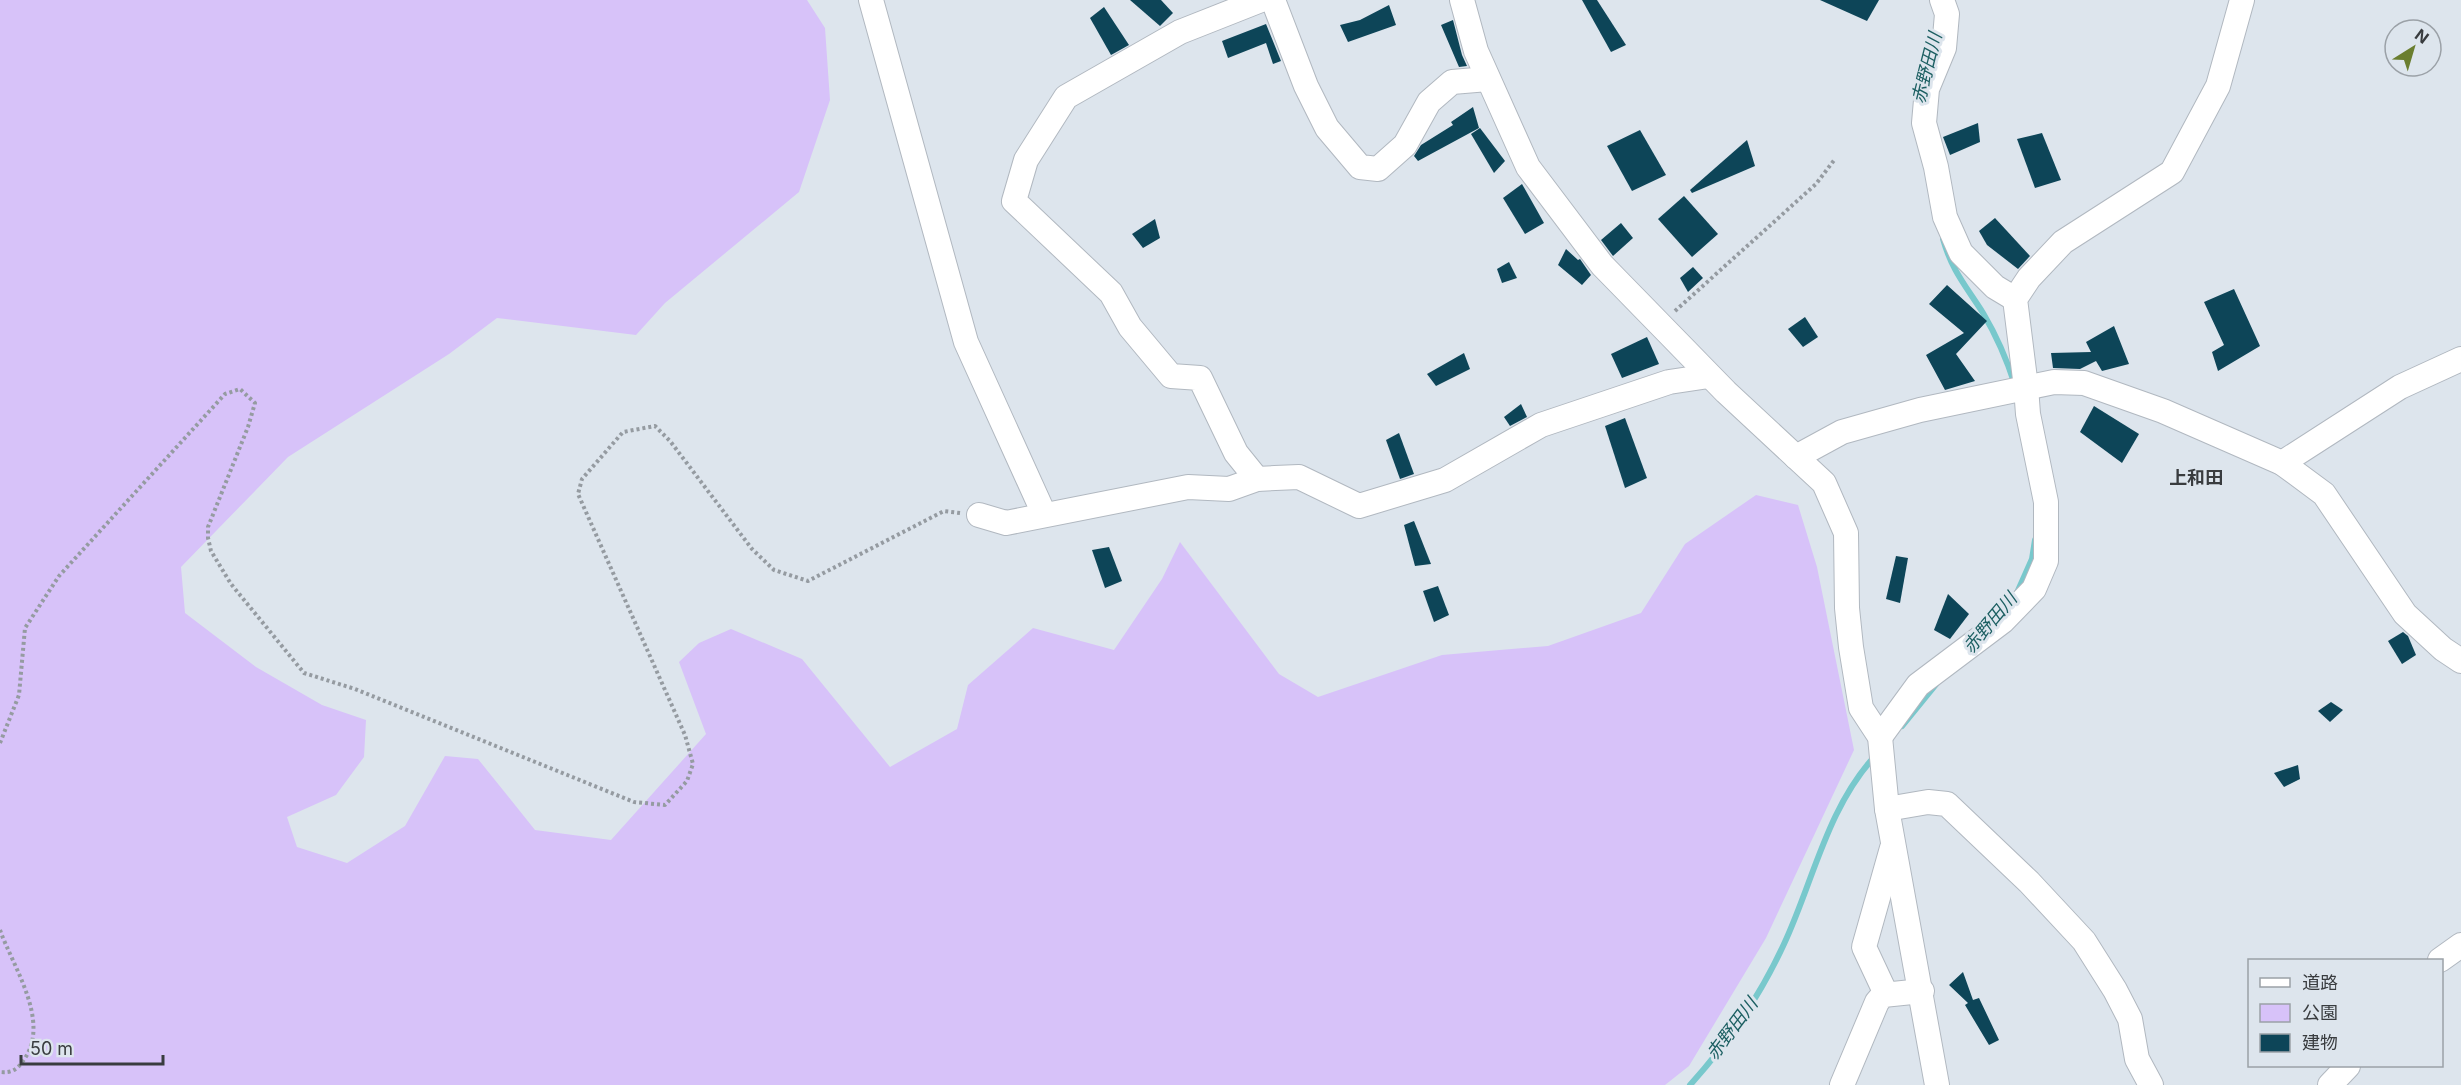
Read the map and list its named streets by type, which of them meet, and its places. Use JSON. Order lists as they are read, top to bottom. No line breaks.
{"districts":["上和田"],"water":["赤野田川"],"legend":["道路","公園","建物"],"scale_bar":"50 m","north":"top right"}
